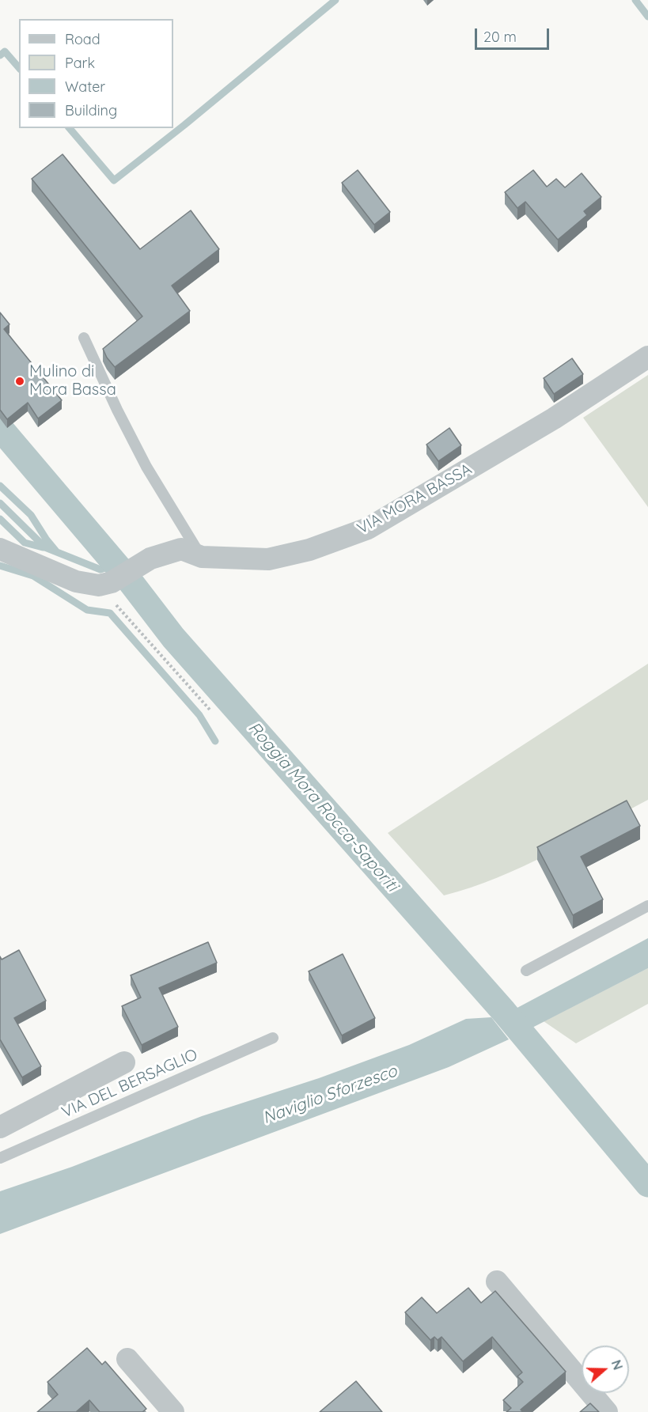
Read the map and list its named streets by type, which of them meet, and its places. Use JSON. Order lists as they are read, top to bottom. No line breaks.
{"streets":{"street":["VIA MORA BASSA"],"lane":["VIA DEL BERSAGLIO"]},"water":["Roggia Mora Rocca-Saporiti","Naviglio Sforzesco"],"places":["Mulino di Mora Bassa"],"legend":["Road","Park","Water","Building"],"scale_bar":"20 m","north":"right"}
